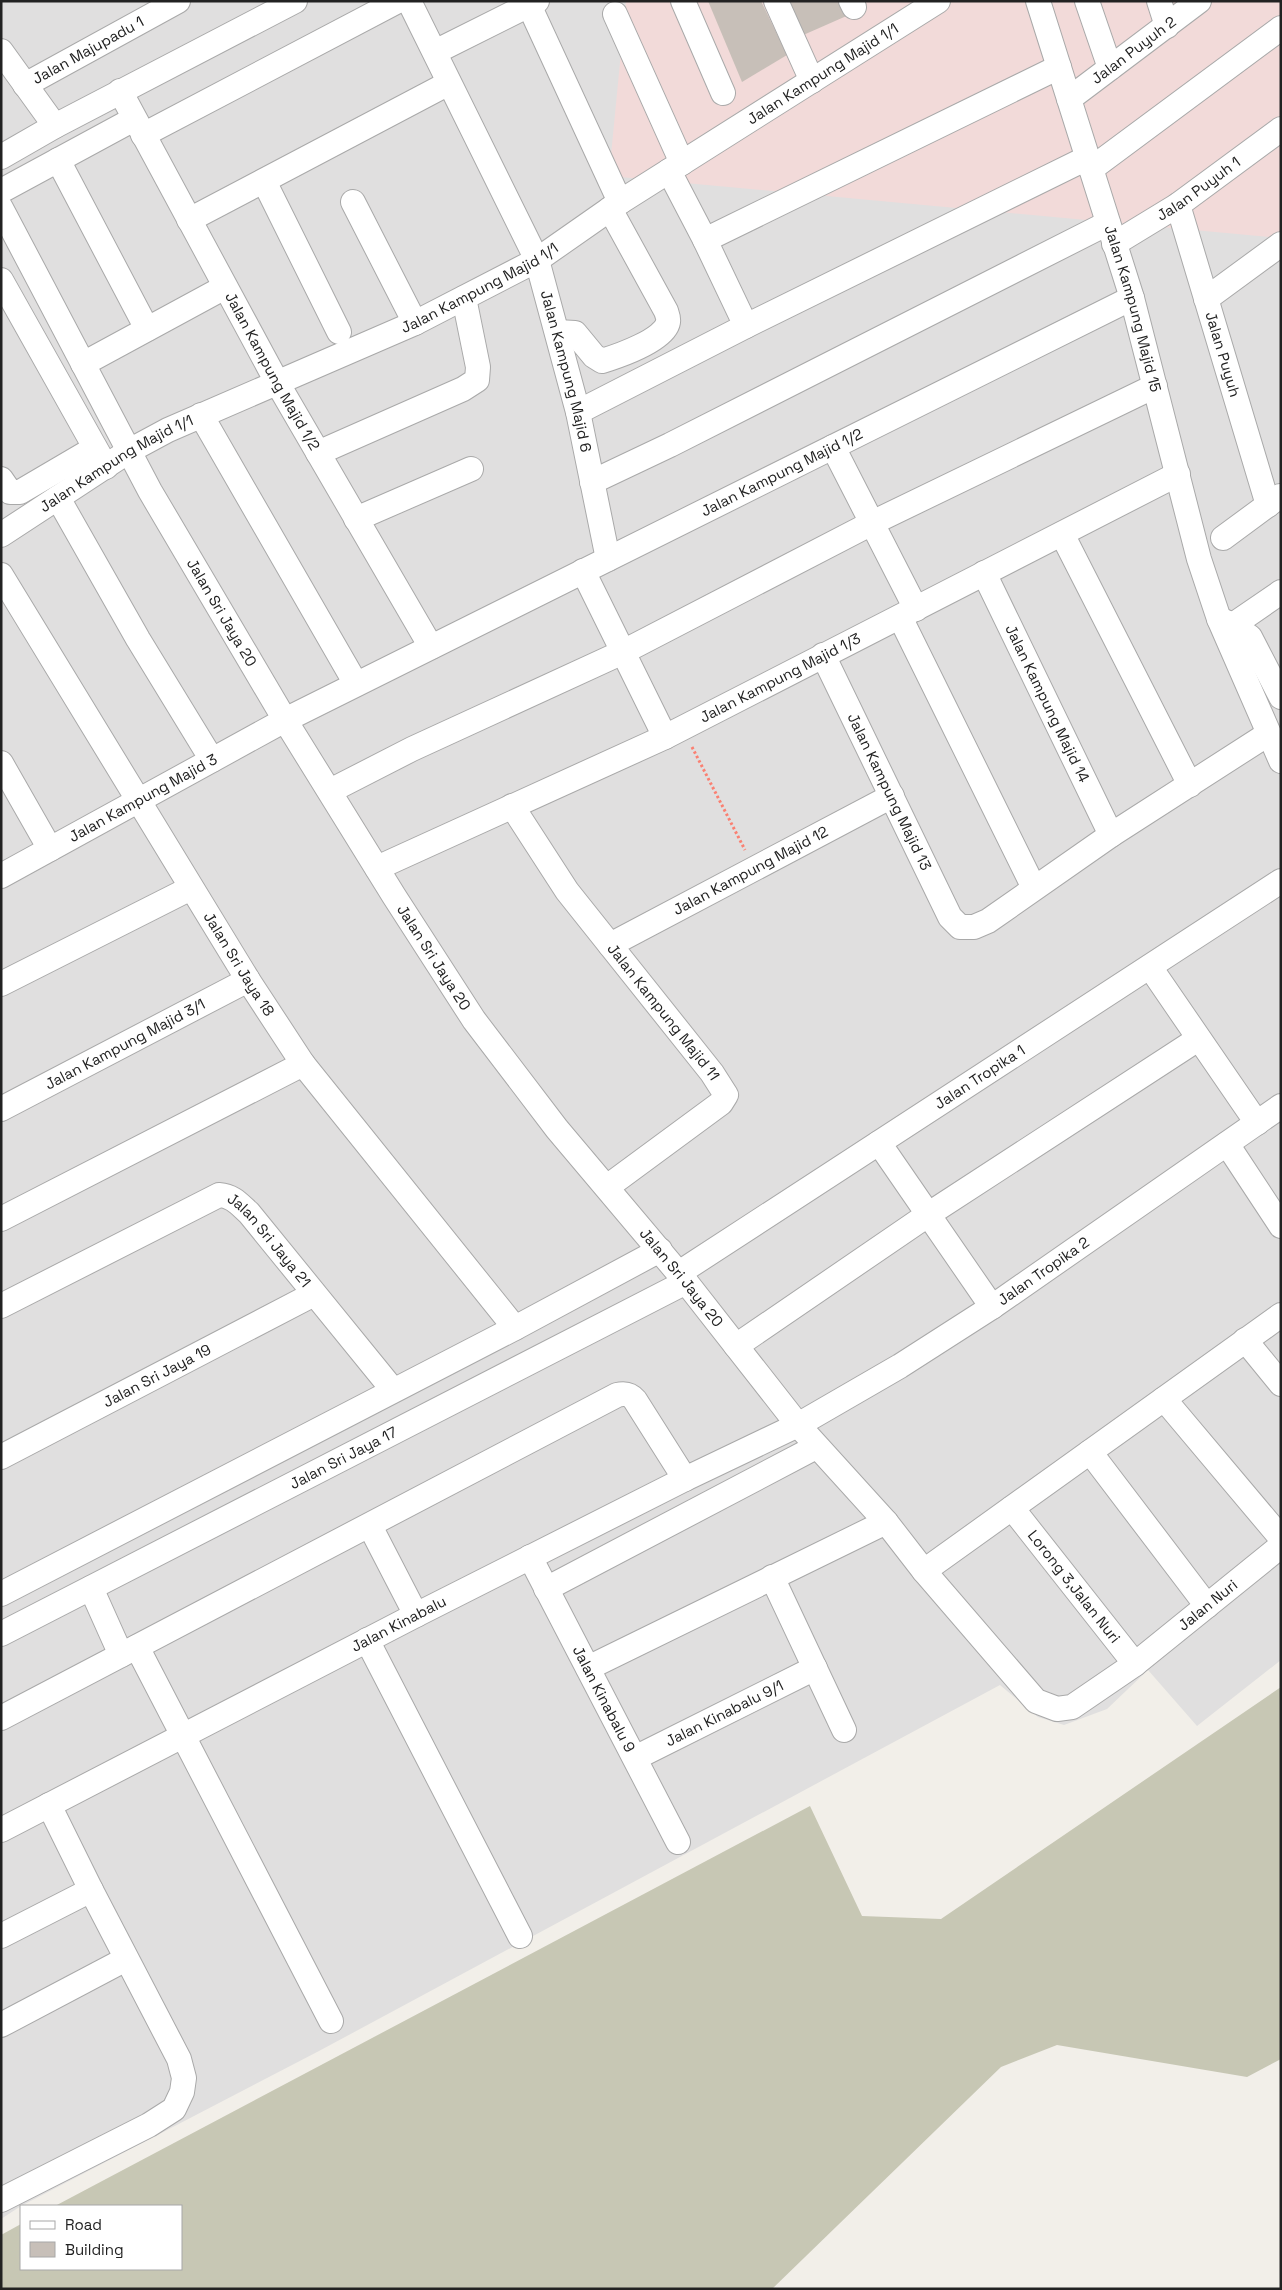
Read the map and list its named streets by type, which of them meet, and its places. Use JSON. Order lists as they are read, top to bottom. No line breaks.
{"streets":{"street":["Jalan Majupadu 1","Jalan Puyuh 2","Jalan Kampung Majid 1/1","Jalan Puyuh 1","Jalan Kampung Majid 15","Jalan Puyuh","Jalan Kampung Majid 1/2","Jalan Kampung Majid 6","Jalan Sri Jaya 20","Jalan Kampung Majid 1/3","Jalan Kampung Majid 14","Jalan Kampung Majid 13","Jalan Kampung Majid 3","Jalan Kampung Majid 12","Jalan Sri Jaya 18","Jalan Kampung Majid 11","Jalan Kampung Majid 3/1","Jalan Tropika 1","Jalan Sri Jaya 21","Jalan Tropika 2","Jalan Sri Jaya 19","Jalan Sri Jaya 17","Lorong 3,Jalan Nuri","Jalan Nuri","Jalan Kinabalu","Jalan Kinabalu 9","Jalan Kinabalu 9/1"]},"crossings":[["Jalan Puyuh 2","Jalan Kampung Majid 15"],["Jalan Kampung Majid 1/1","Jalan Kampung Majid 1/2"],["Jalan Kampung Majid 1/1","Jalan Kampung Majid 6"],["Jalan Kampung Majid 1/1","Jalan Sri Jaya 20"],["Jalan Puyuh 1","Jalan Kampung Majid 15"],["Jalan Puyuh 1","Jalan Puyuh"],["Jalan Puyuh 1","Jalan Kampung Majid 6"],["Jalan Kampung Majid 15","Jalan Kampung Majid 1/2"],["Jalan Kampung Majid 15","Jalan Kampung Majid 1/3"],["Jalan Kampung Majid 1/2","Jalan Kampung Majid 6"],["Jalan Kampung Majid 1/2","Jalan Sri Jaya 20"],["Jalan Kampung Majid 1/2","Jalan Kampung Majid 3"],["Jalan Sri Jaya 20","Jalan Kampung Majid 1/3"],["Jalan Sri Jaya 20","Jalan Kampung Majid 3"],["Jalan Sri Jaya 20","Jalan Kampung Majid 11"],["Jalan Sri Jaya 20","Jalan Tropika 1"],["Jalan Sri Jaya 20","Jalan Tropika 2"],["Jalan Sri Jaya 20","Jalan Sri Jaya 17"],["Jalan Sri Jaya 20","Jalan Nuri"],["Jalan Sri Jaya 20","Jalan Kinabalu"],["Jalan Kampung Majid 1/3","Jalan Kampung Majid 14"],["Jalan Kampung Majid 1/3","Jalan Kampung Majid 13"],["Jalan Kampung Majid 1/3","Jalan Kampung Majid 11"],["Jalan Kampung Majid 13","Jalan Kampung Majid 12"],["Jalan Kampung Majid 3","Jalan Sri Jaya 18"],["Jalan Kampung Majid 12","Jalan Kampung Majid 11"],["Jalan Sri Jaya 18","Jalan Kampung Majid 3/1"],["Jalan Tropika 1","Jalan Sri Jaya 17"],["Jalan Sri Jaya 21","Jalan Sri Jaya 19"],["Jalan Tropika 2","Jalan Kinabalu"],["Lorong 3,Jalan Nuri","Jalan Nuri"],["Jalan Kinabalu","Jalan Kinabalu 9"],["Jalan Kinabalu 9","Jalan Kinabalu 9/1"]],"legend":["Road","Building"]}
